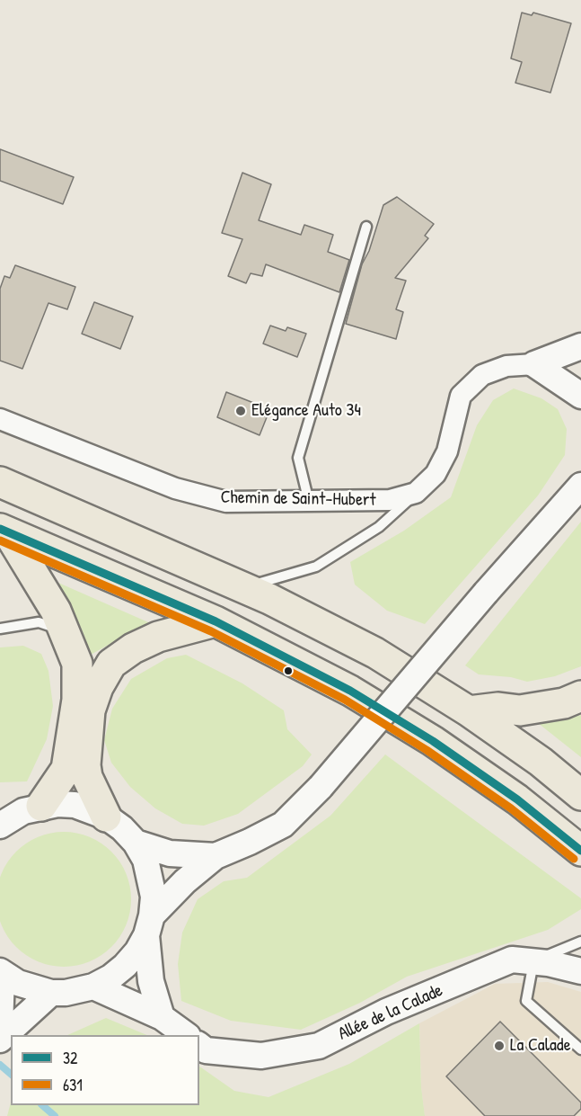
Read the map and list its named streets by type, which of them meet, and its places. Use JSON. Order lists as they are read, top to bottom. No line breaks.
{"streets":{"street":["Chemin de Saint-Hubert","Allée de la Calade"]},"places":["Elégance Auto 34","La Calade"],"lines":["transit line 32","transit line 631"],"legend":["32","631"]}
